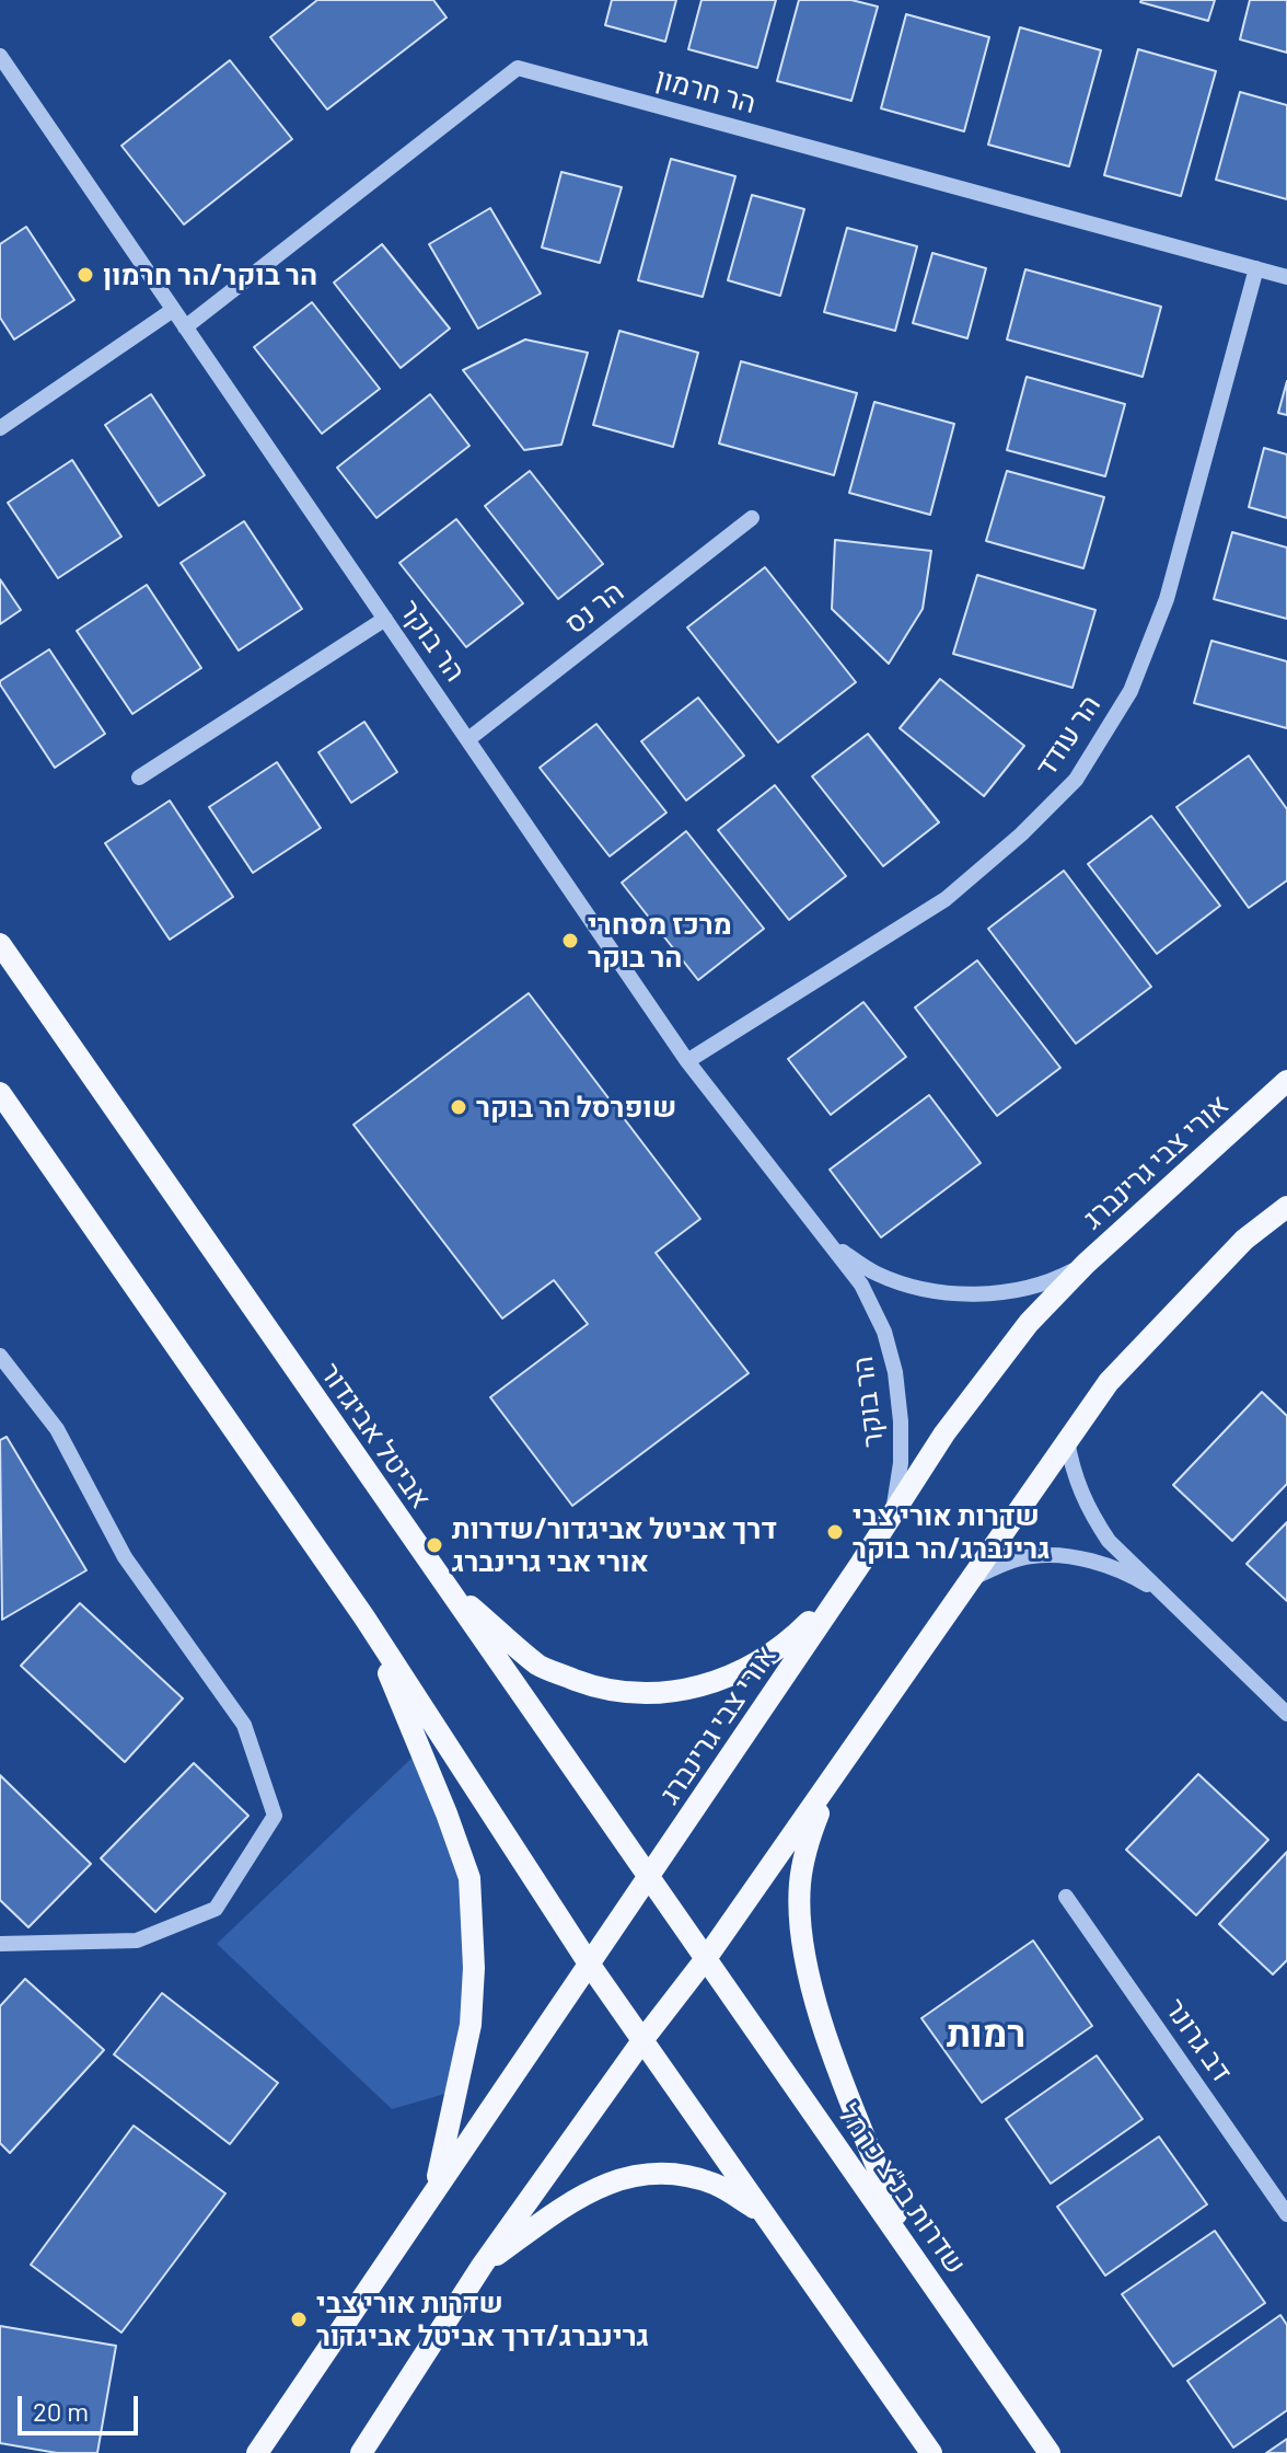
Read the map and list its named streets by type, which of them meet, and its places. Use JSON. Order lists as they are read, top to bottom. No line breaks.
{"streets":{"main road":["אורי צבי גרינברג","אביטל אביגדור","שדרות בנ\"צ כרמל"],"street":["הר חרמון","הר נס","הר בוקר","הר עודד","דב גרונר"]},"crossings":[["הר חרמון","הר בוקר"],["הר חרמון","הר עודד"],["הר נס","הר בוקר"],["הר בוקר","הר עודד"],["הר בוקר","אורי צבי גרינברג"],["אורי צבי גרינברג","אביטל אביגדור"],["אביטל אביגדור","שדרות בנ\"צ כרמל"]],"districts":["רמות"],"places":["הר בוקר/הר חרמון","מרכז מסחרי הר בוקר","שופרסל הר בוקר","שדרות אורי צבי גרינברג/הר בוקר","דרך אביטל אביגדור/שדרות אורי אבי גרינברג","שדרות אורי צבי גרינברג/דרך אביטל אביגדור"],"scale_bar":"20 m"}
